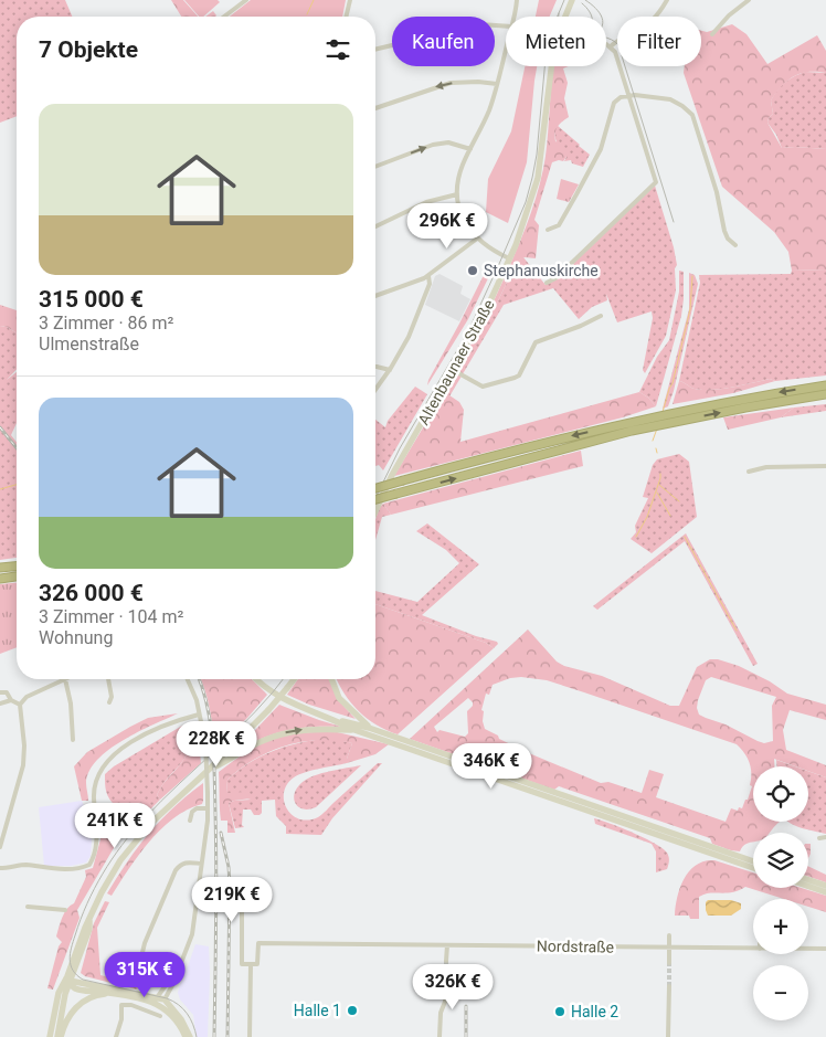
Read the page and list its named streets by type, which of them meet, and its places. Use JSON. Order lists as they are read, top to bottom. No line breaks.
{"streets":{"main road":["Altenbaunaer Straße"],"street":["Nordstraße"]},"places":["Stephanuskirche","Halle 1","Halle 2"],"page":{"chip":["Kaufen","Mieten","Filter"],"heading":"7 Objekte","list":[{"name":"315 000 €","note":"3 Zimmer · 86 m² · Ulmenstraße"},{"name":"326 000 €","note":"3 Zimmer · 104 m² · Wohnung"}],"price":["296K €","228K €","346K €","241K €","219K €","315K €","326K €"],"map_buttons":["+","−"]}}
